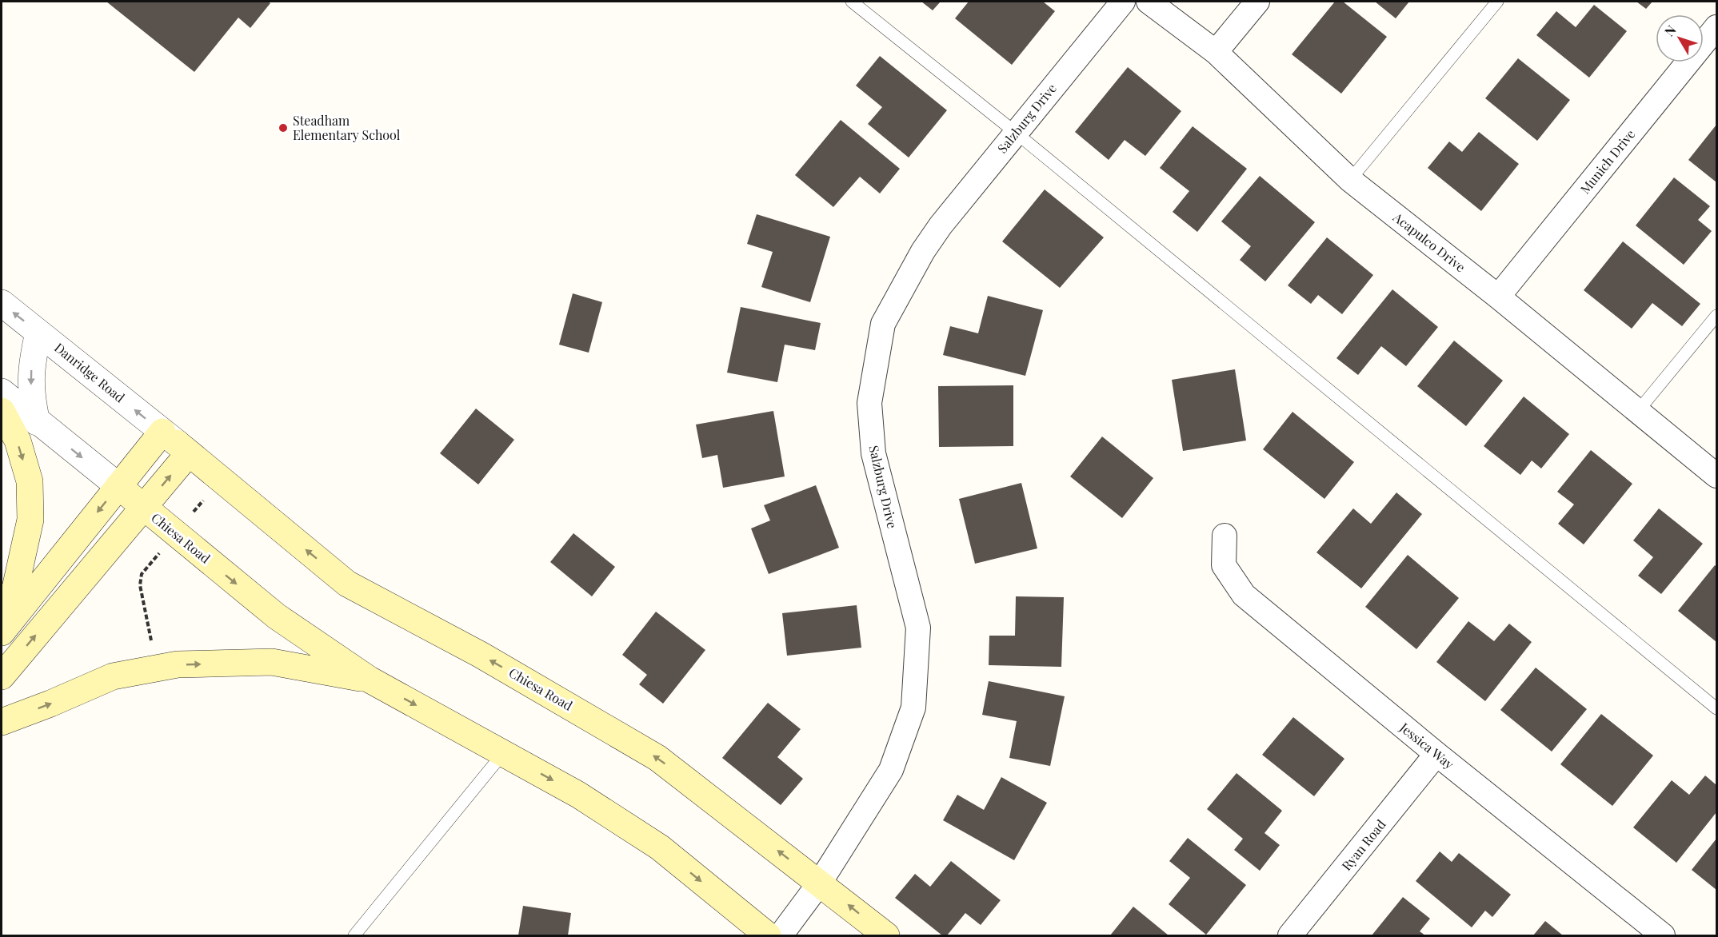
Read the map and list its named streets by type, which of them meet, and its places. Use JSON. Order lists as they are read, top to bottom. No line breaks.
{"streets":{"main road":["Chiesa Road"],"street":["Salzburg Drive","Munich Drive","Acapulco Drive","Danridge Road","Jessica Way","Ryan Road"]},"crossings":[["Salzburg Drive","Chiesa Road"],["Munich Drive","Acapulco Drive"],["Danridge Road","Chiesa Road"],["Jessica Way","Ryan Road"]],"places":["Steadham Elementary School"],"north":"top left"}
